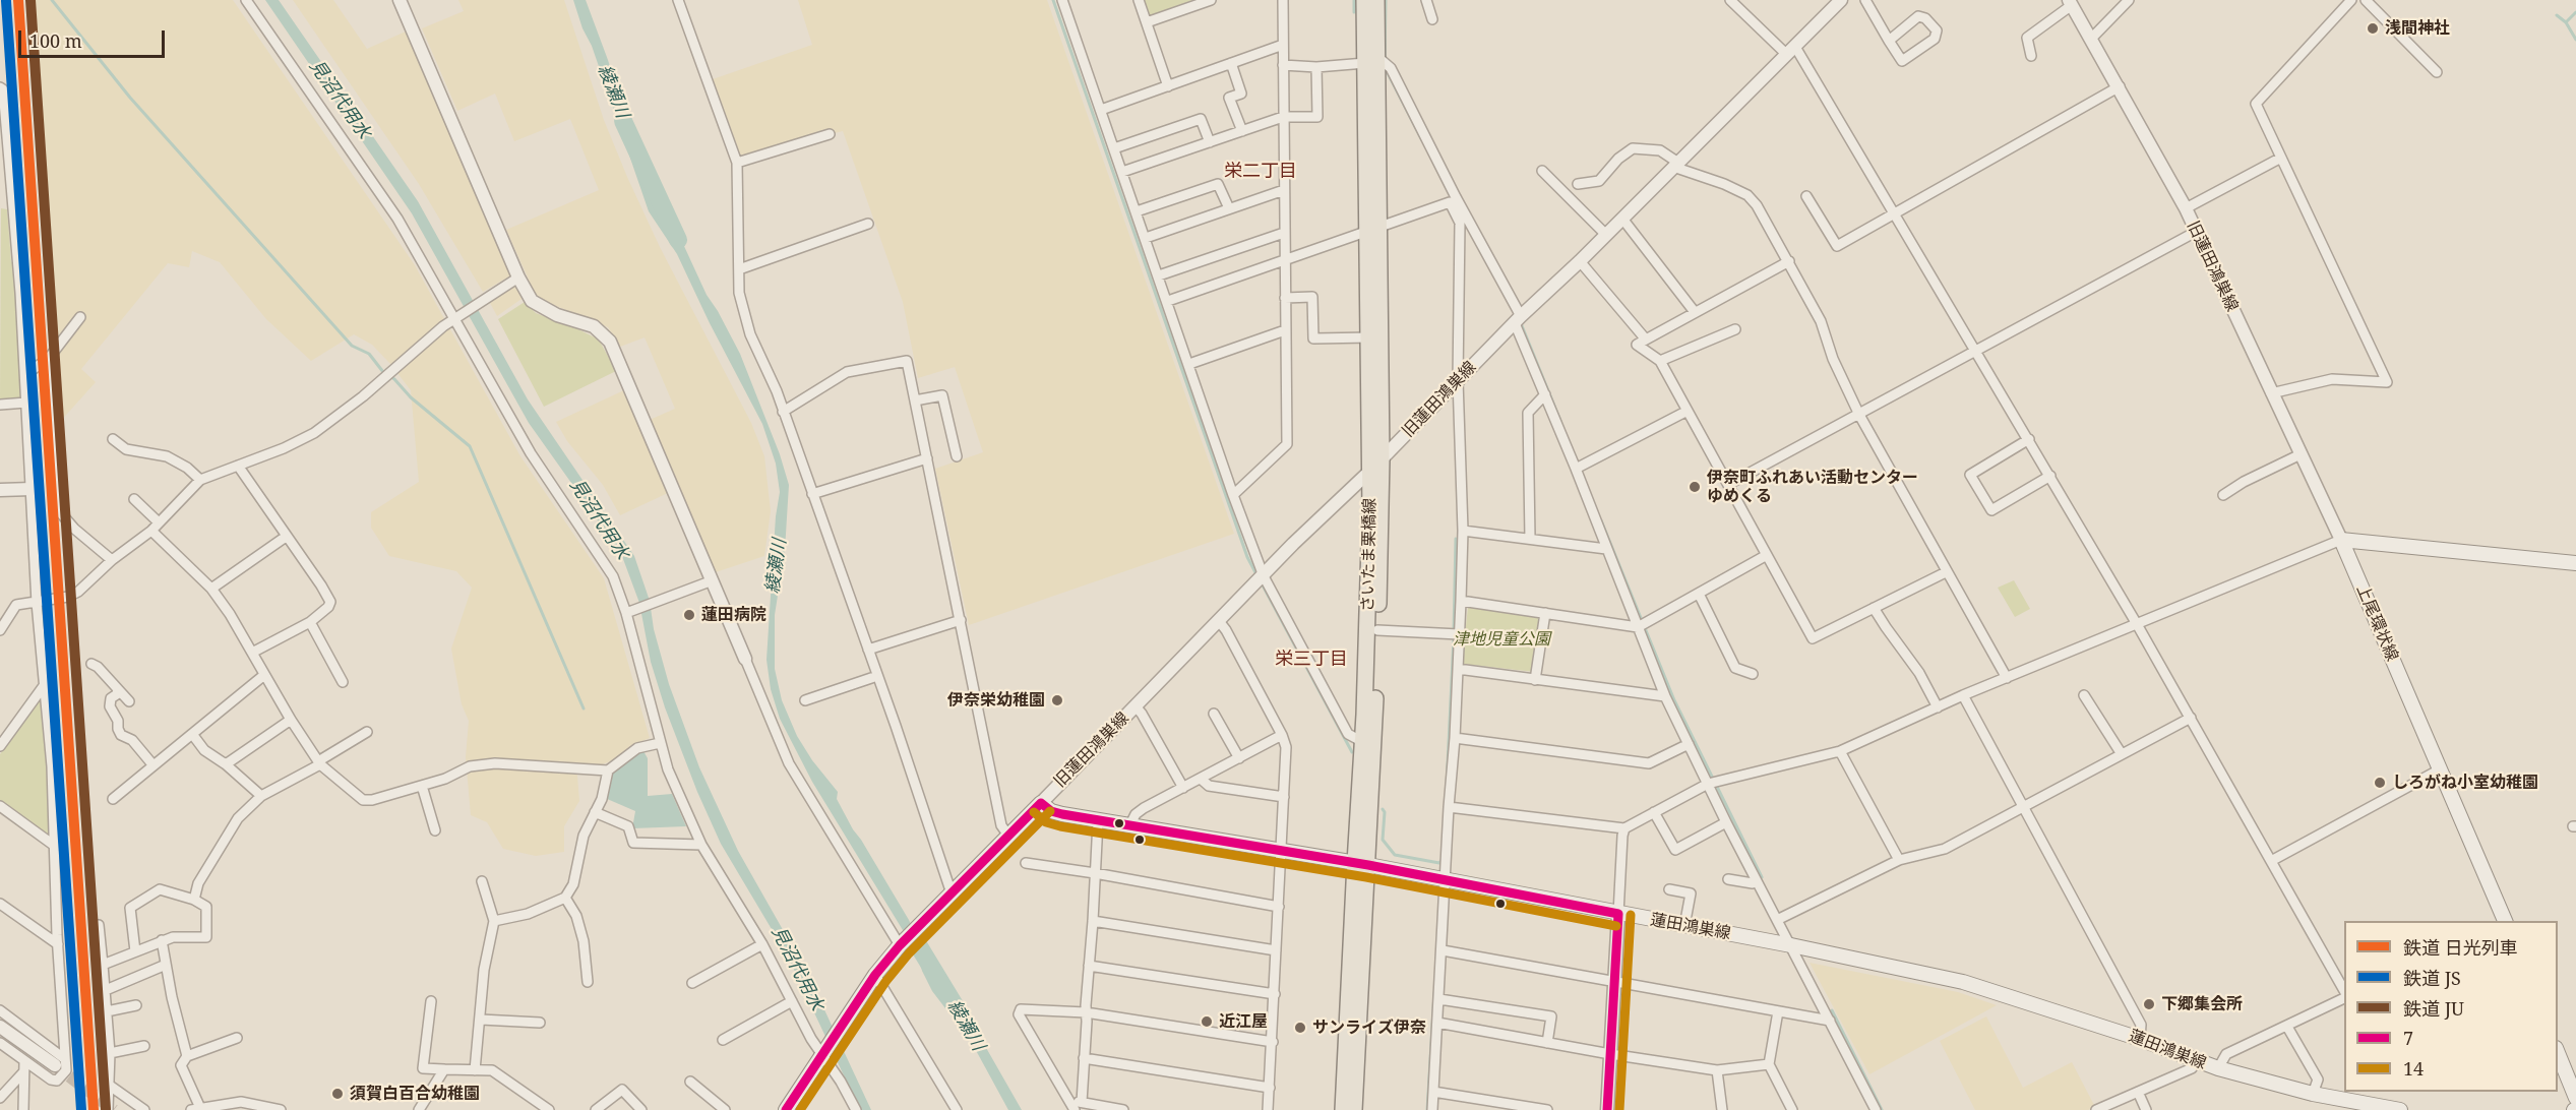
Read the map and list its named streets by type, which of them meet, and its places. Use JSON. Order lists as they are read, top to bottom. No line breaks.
{"streets":{"main road":["さいたま栗橋線","上尾環状線","蓮田鴻巣線"],"street":["旧蓮田鴻巣線"]},"crossings":[["旧蓮田鴻巣線","さいたま栗橋線"],["旧蓮田鴻巣線","上尾環状線"],["旧蓮田鴻巣線","蓮田鴻巣線"],["さいたま栗橋線","蓮田鴻巣線"]],"districts":["栄二丁目","栄三丁目"],"water":["綾瀬川","見沼代用水"],"parks":["津地児童公園"],"places":["浅間神社","伊奈町ふれあい活動センター ゆめくる","蓮田病院","伊奈栄幼稚園","しろがね小室幼稚園","下郷集会所","近江屋","サンライズ伊奈","須賀白百合幼稚園"],"lines":["rail line 日光列車","rail line JU","rail line JS","transit line 7","transit line 14"],"legend":["鉄道 日光列車","鉄道 JS","鉄道 JU","7","14"],"scale_bar":"100 m"}
